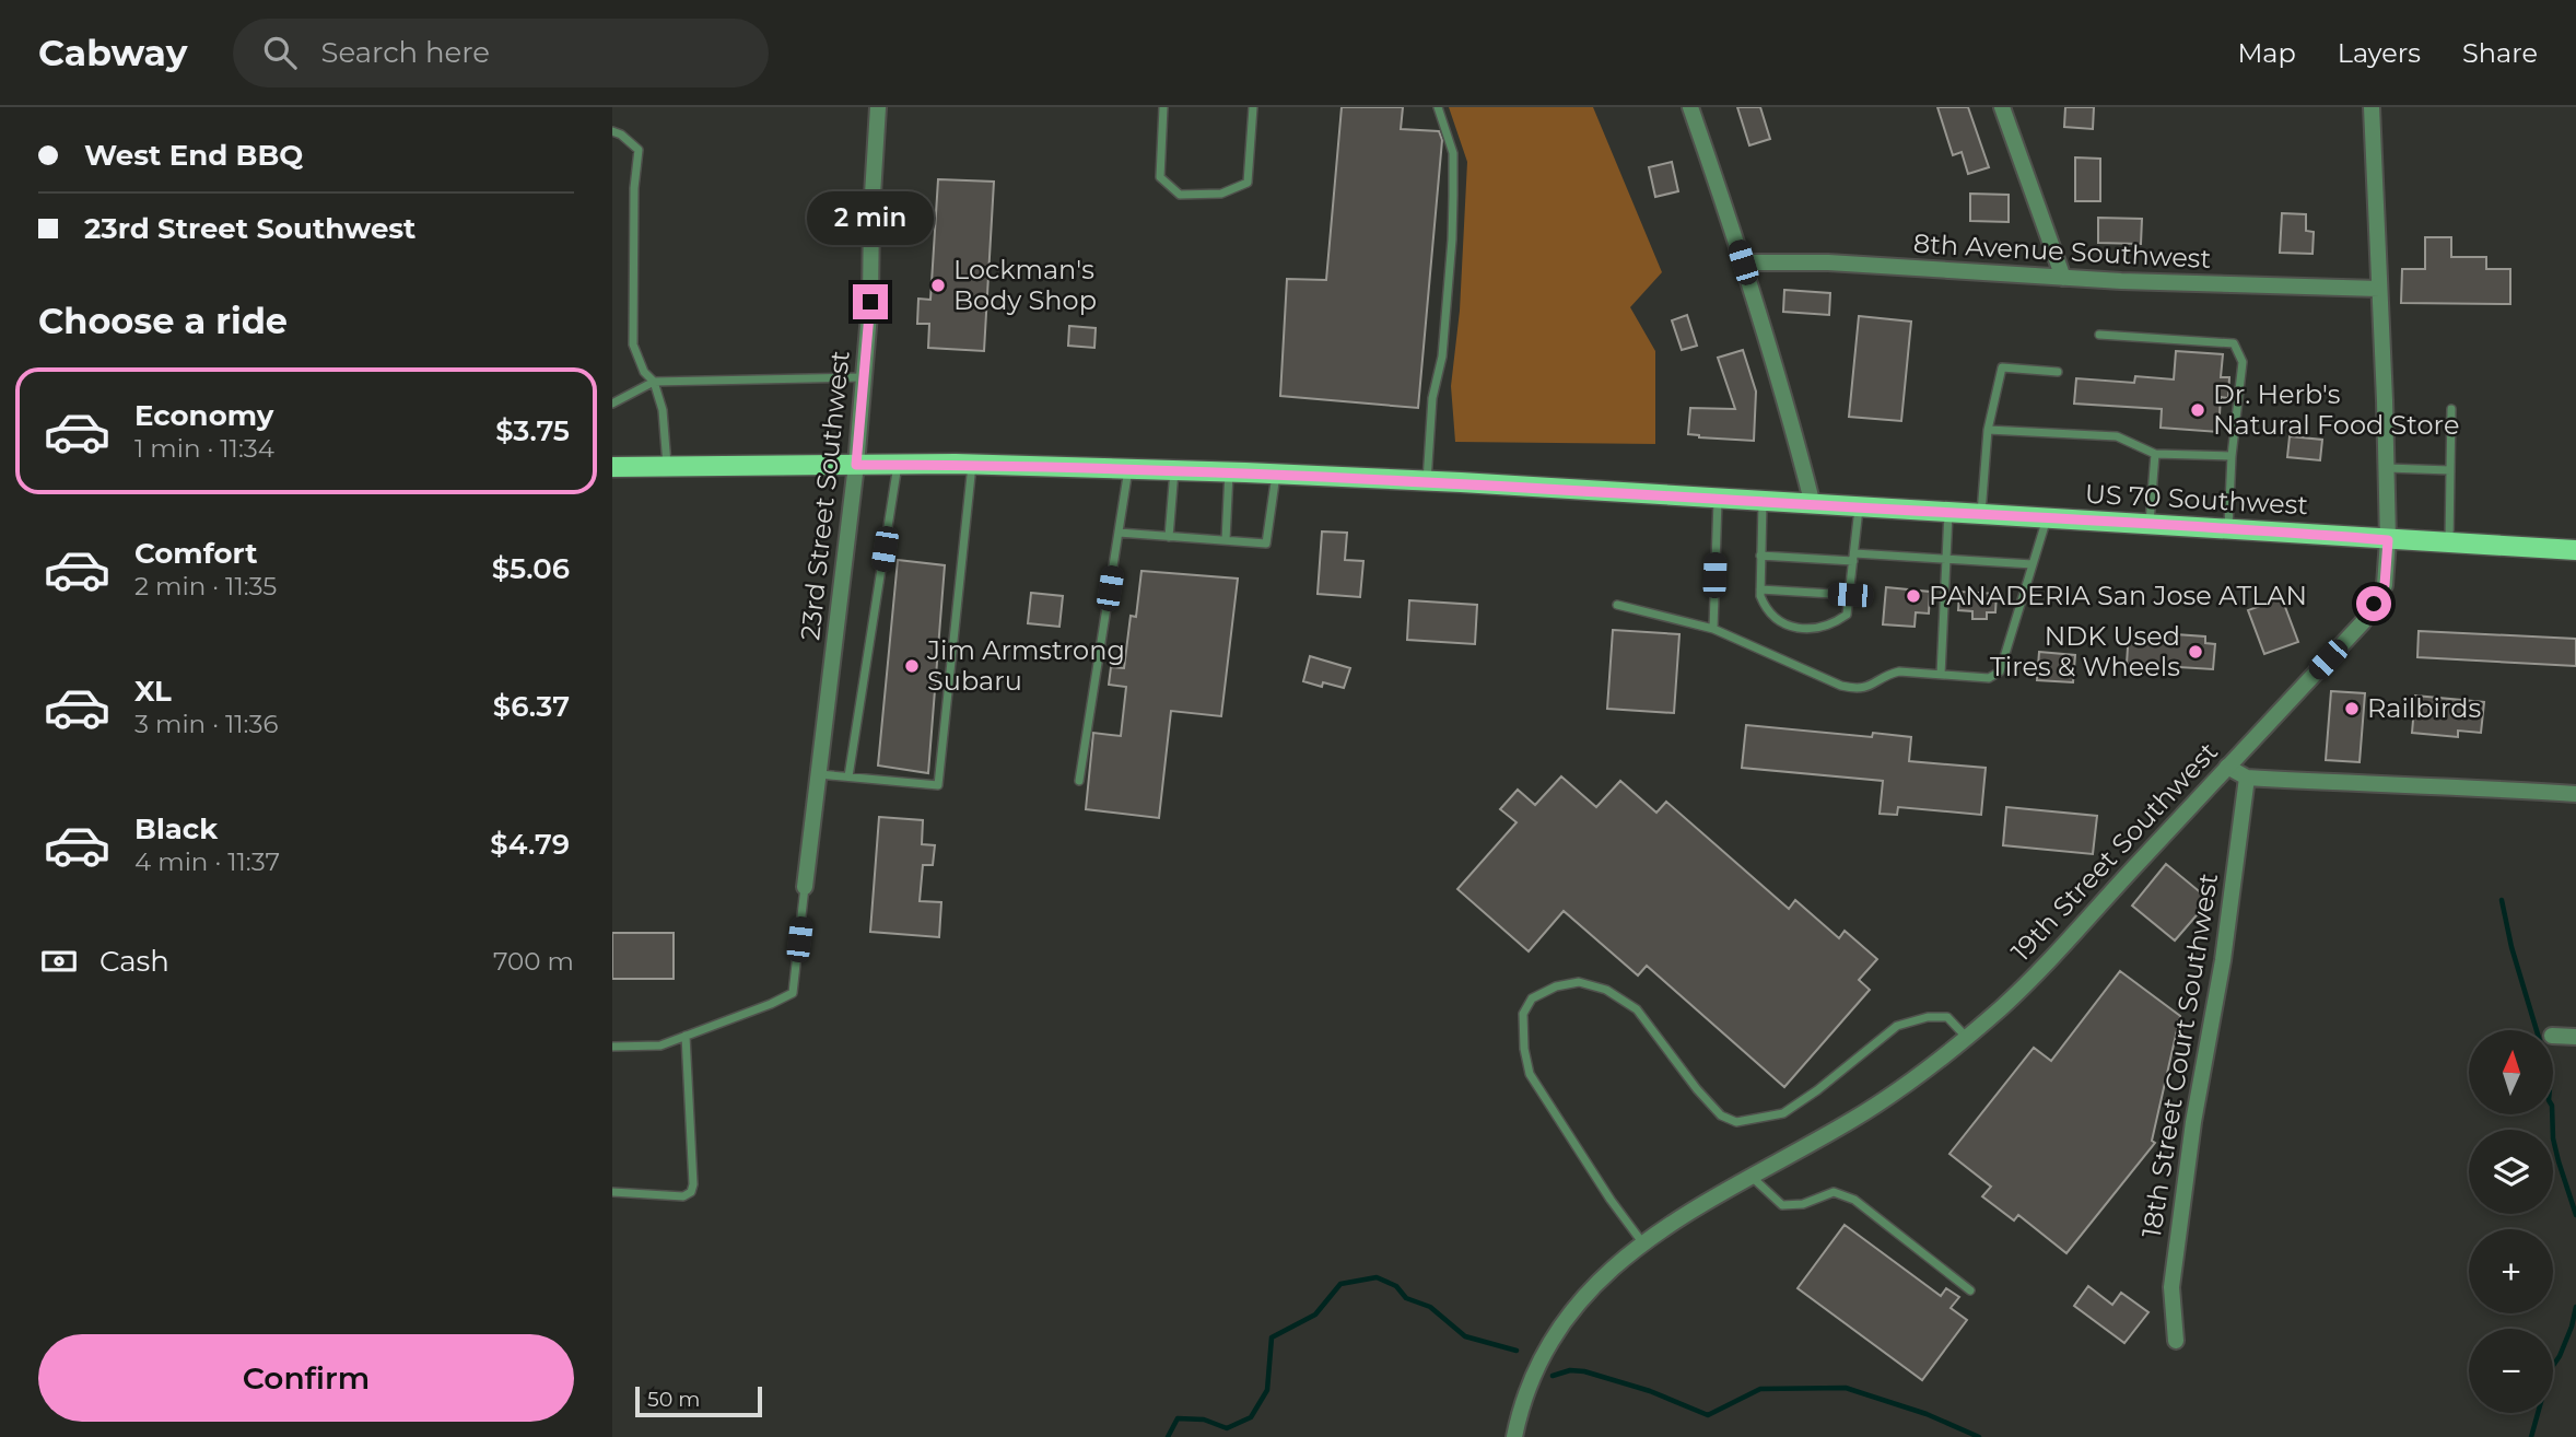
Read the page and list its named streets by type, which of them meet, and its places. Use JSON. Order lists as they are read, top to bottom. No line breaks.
{"streets":{"main road":["US 70 Southwest"],"street":["8th Avenue Southwest","23rd Street Southwest","19th Street Southwest","18th Street Court Southwest"]},"crossings":[["8th Avenue Southwest","19th Street Southwest"],["23rd Street Southwest","US 70 Southwest"],["US 70 Southwest","19th Street Southwest"]],"places":["Lockman's Body Shop","Dr. Herb's Natural Food Store","PANADERIA San Jose ATLAN","NDK Used Tires & Wheels","Jim Armstrong Subaru","Railbirds"],"scale_bar":"50 m","north":"top","page":{"header":"Cabway","search":"Search here","nav":["Map","Layers","Share"],"banner":["West End BBQ","23rd Street Southwest"],"bubble":"2 min","heading":"Choose a ride","list":[{"name":"Economy","note":"1 min · 11:34","value":"$3.75"},{"name":"Comfort","note":"2 min · 11:35","value":"$5.06"},{"name":"XL","note":"3 min · 11:36","value":"$6.37"},{"name":"Black","note":"4 min · 11:37","value":"$4.79"}],"pay":["Cash","700 m"],"map_buttons":["+","−"],"buttons":"Confirm","scale":"50 m"}}
